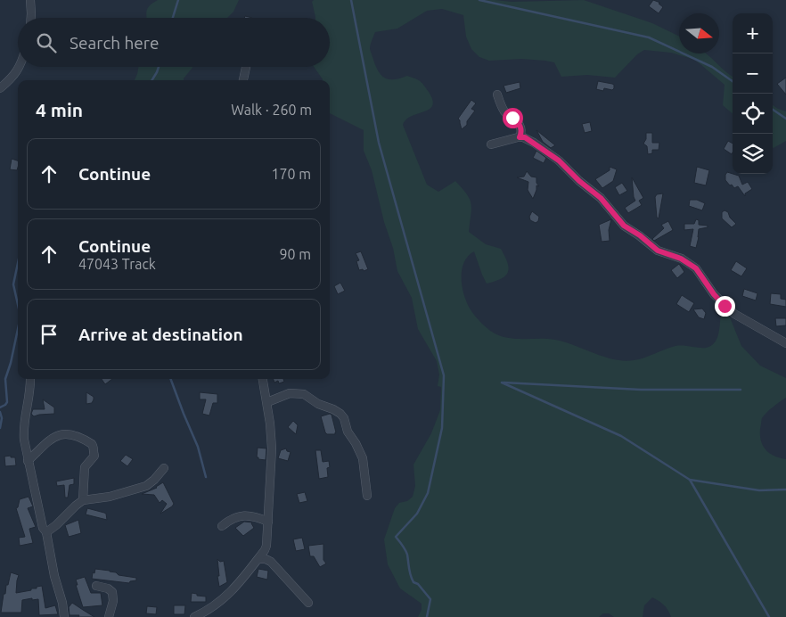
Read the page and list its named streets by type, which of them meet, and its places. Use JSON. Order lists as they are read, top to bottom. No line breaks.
{"north":"right","page":{"map_buttons":["+","−"],"search":"Search here","heading":["4 min","Walk · 260 m"],"list":[["Continue","170 m"],["Continue","47043 Track","90 m"],"Arrive at destination"]}}
